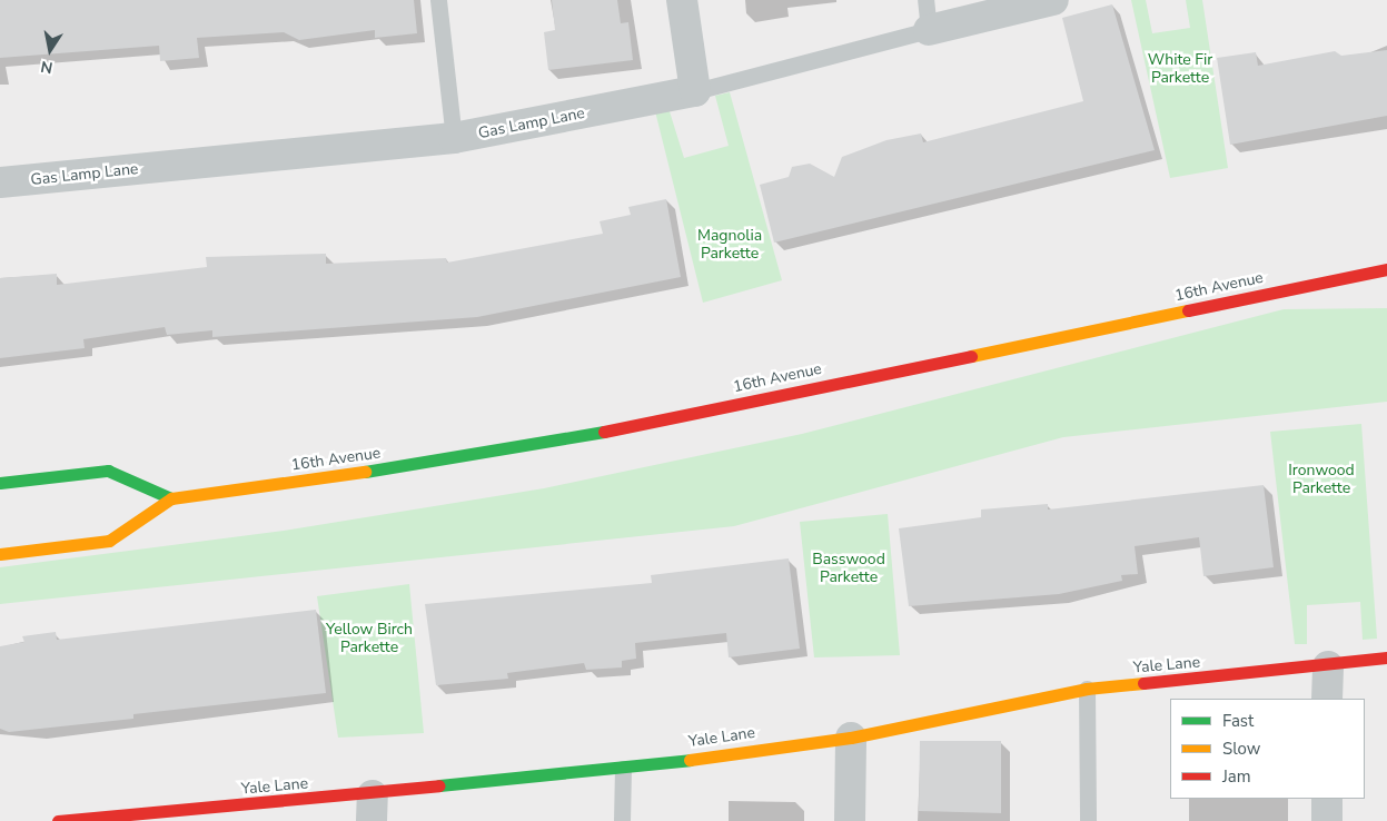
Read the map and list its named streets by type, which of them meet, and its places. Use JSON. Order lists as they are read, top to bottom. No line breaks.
{"streets":{"main road":["16th Avenue","Yale Lane"],"street":["Gas Lamp Lane"]},"parks":["White Fir Parkette","Magnolia Parkette","Ironwood Parkette","Basswood Parkette","Yellow Birch Parkette"],"legend":["Fast","Slow","Jam"],"north":"bottom"}
